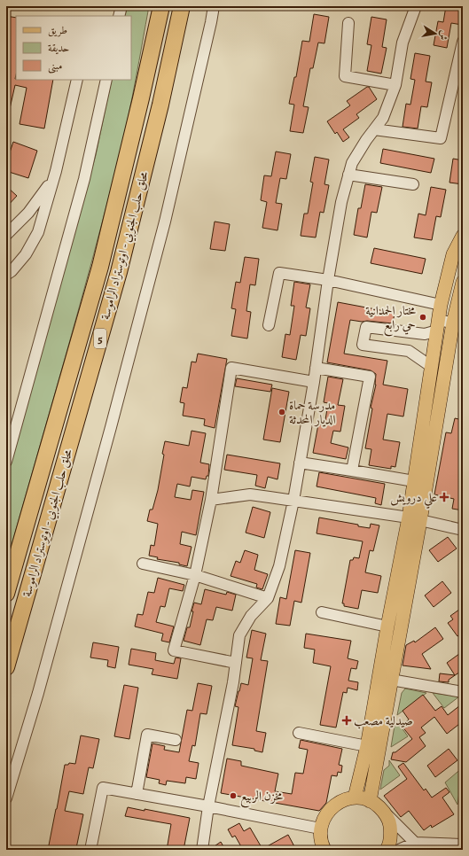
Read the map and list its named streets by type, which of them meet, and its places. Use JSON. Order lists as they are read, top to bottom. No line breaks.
{"streets":{"highway":["محلق حلب الجنوبي - اوتوستراد الراموسة","5"]},"places":{"other":["مختار الحمدانية حي رابع","مدرسة حماة الديار المحدثة","مخزن الربيع"],"health":["علي درويش","صيدلية مصعب"]},"legend":["طريق","حديقة","مبنى"],"north":"right"}
